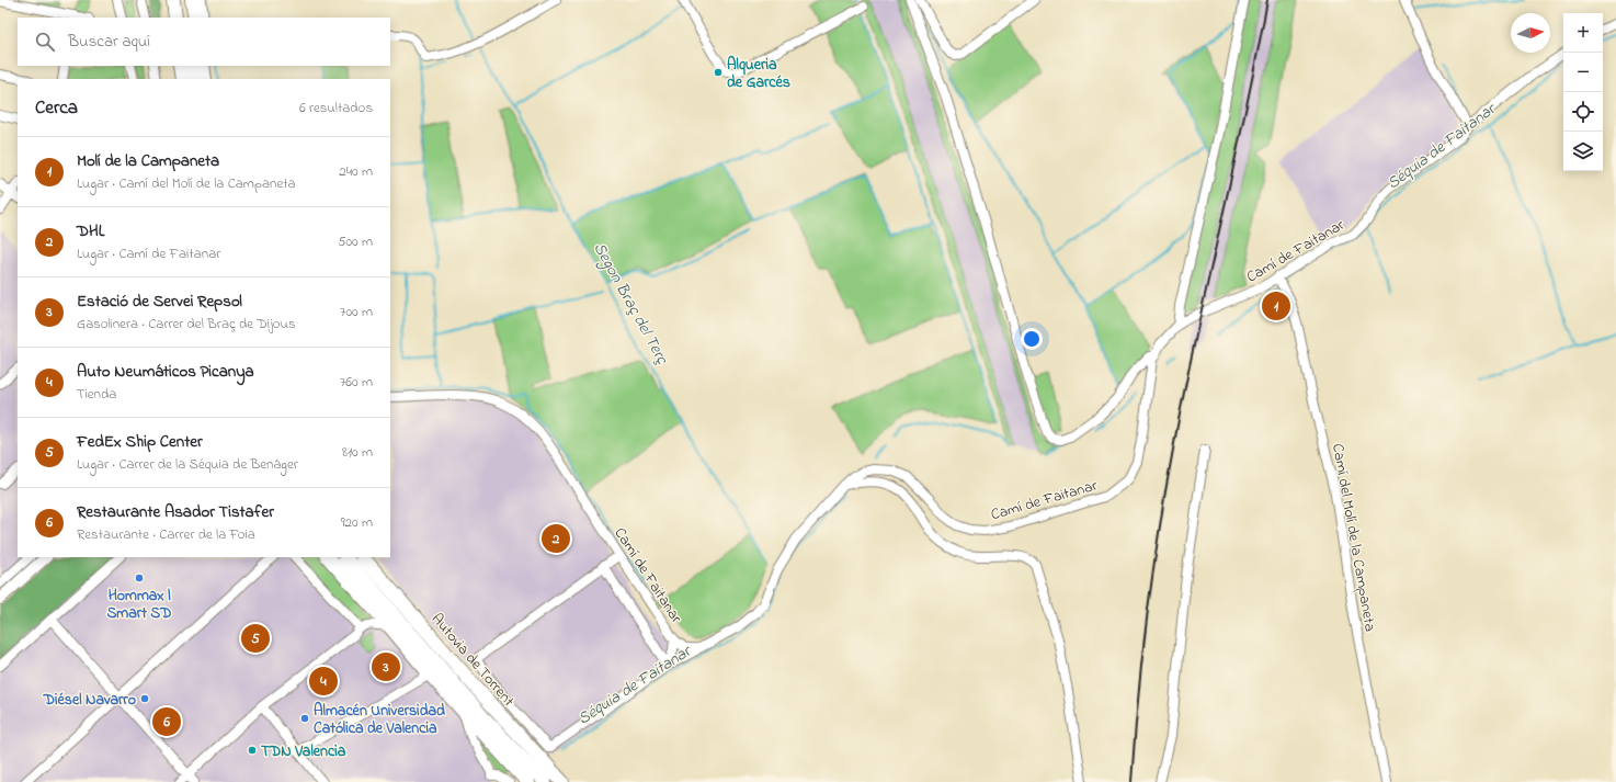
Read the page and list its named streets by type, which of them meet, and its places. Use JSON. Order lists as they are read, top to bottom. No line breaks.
{"streets":{"highway":["Autovia de Torrent"],"street":["Camí de Faitanar","Camí del Molí de la Campaneta"]},"crossings":[["Camí de Faitanar","Camí del Molí de la Campaneta"]],"water":["Séquia de Faitanar","Segon Braç del Terç"],"places":["Alqueria de Garcés","Hommax | Smart SD","Diésel Navarro","Almacén Universidad Católica de Valencia","TDN Valencia"],"north":"right","page":{"map_buttons":["+","−"],"search":"Buscar aquí","heading":["Cerca","6 resultados"],"list":[{"mark":"1","name":"Molí de la Campaneta","note":"Lugar · Camí del Molí de la Campaneta","value":"240 m"},{"mark":"2","name":"DHL","note":"Lugar · Camí de Faitanar","value":"500 m"},{"mark":"3","name":"Estació de Servei Repsol","note":"Gasolinera · Carrer del Braç de Dijous","value":"700 m"},{"mark":"4","name":"Auto Neumáticos Picanya","note":"Tienda","value":"760 m"},{"mark":"5","name":"FedEx Ship Center","note":"Lugar · Carrer de la Séquia de Benàger","value":"810 m"},{"mark":"6","name":"Restaurante Asador Tistafer","note":"Restaurante · Carrer de la Foia","value":"920 m"}],"pins":["1","2","5","3","4","6"]}}
